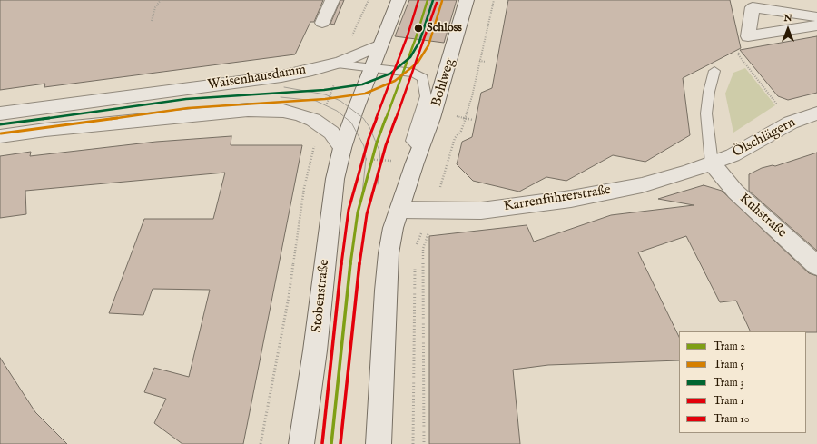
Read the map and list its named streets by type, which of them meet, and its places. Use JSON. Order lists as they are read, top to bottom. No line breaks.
{"streets":{"street":["Waisenhausdamm","Bohlweg","Ölschlägern","Karrenführerstraße","Kuhstraße","Stobenstraße"]},"crossings":[["Waisenhausdamm","Stobenstraße"],["Ölschlägern","Karrenführerstraße"],["Ölschlägern","Kuhstraße"],["Karrenführerstraße","Kuhstraße"]],"places":["Schloss"],"lines":["tram line 2","tram line 3","tram line 10","tram line 5","tram line 1"],"legend":["Tram 2","Tram 5","Tram 3","Tram 1","Tram 10"],"north":"top"}
